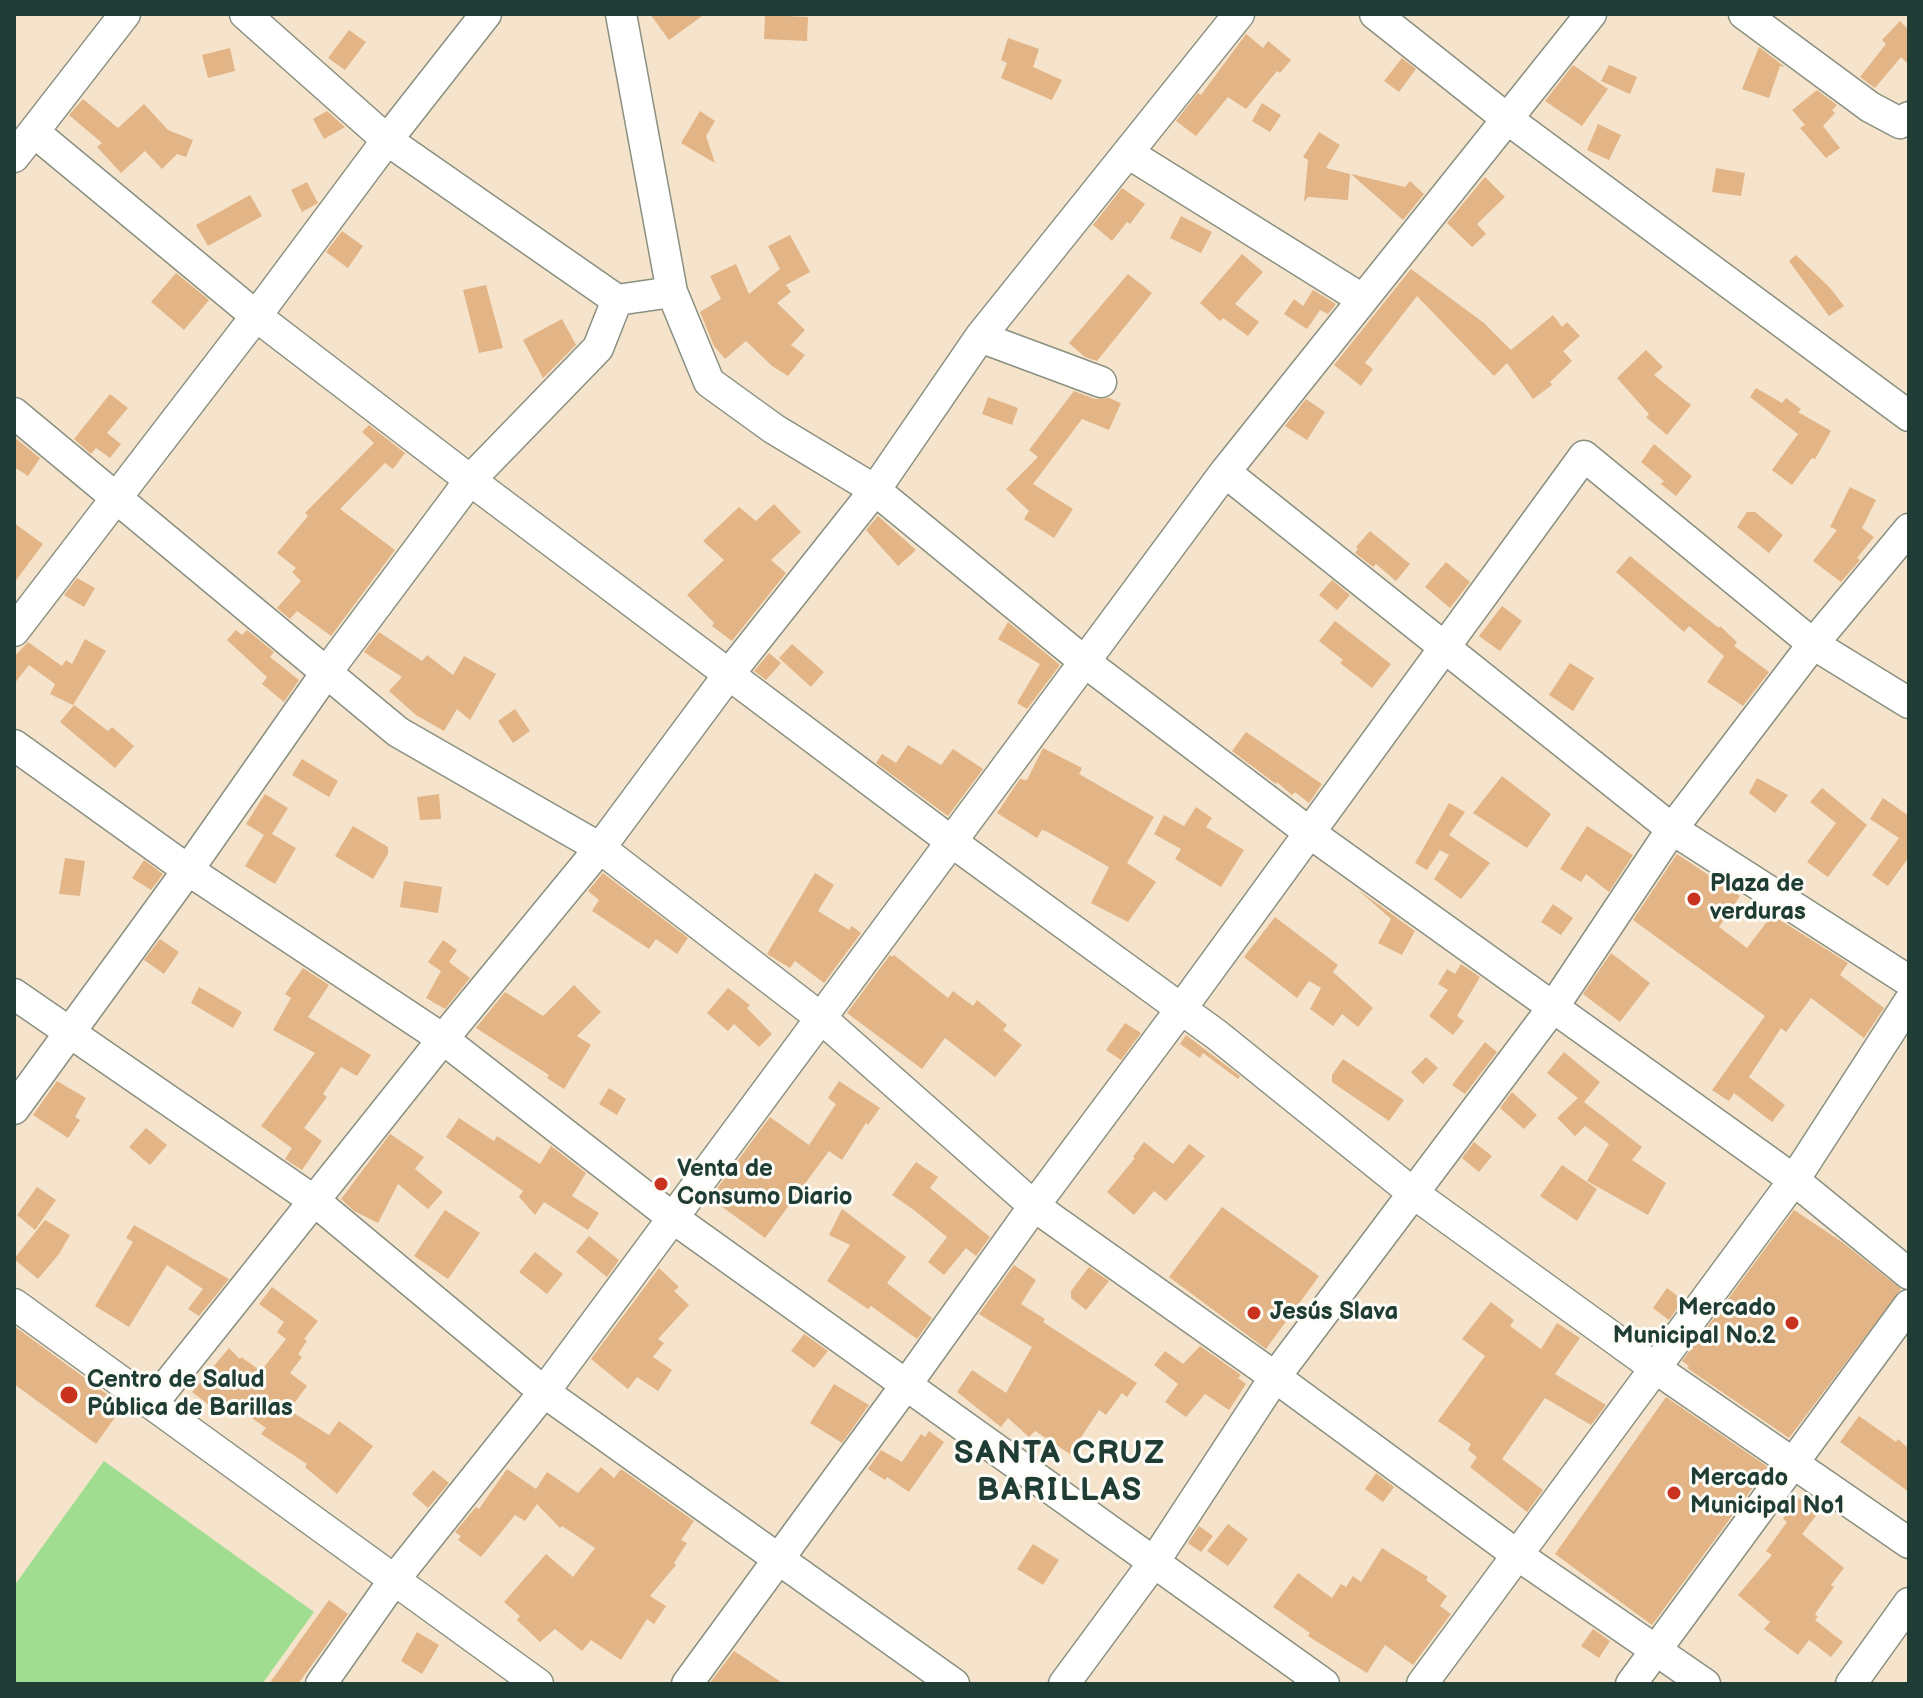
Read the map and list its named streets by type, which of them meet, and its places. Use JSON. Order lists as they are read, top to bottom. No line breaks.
{"districts":["SANTA CRUZ BARILLAS"],"places":["Plaza de verduras","Venta de Consumo Diario","Jesús Slava","Mercado Municipal No.2","Centro de Salud Pública de Barillas","Mercado Municipal No1"]}
